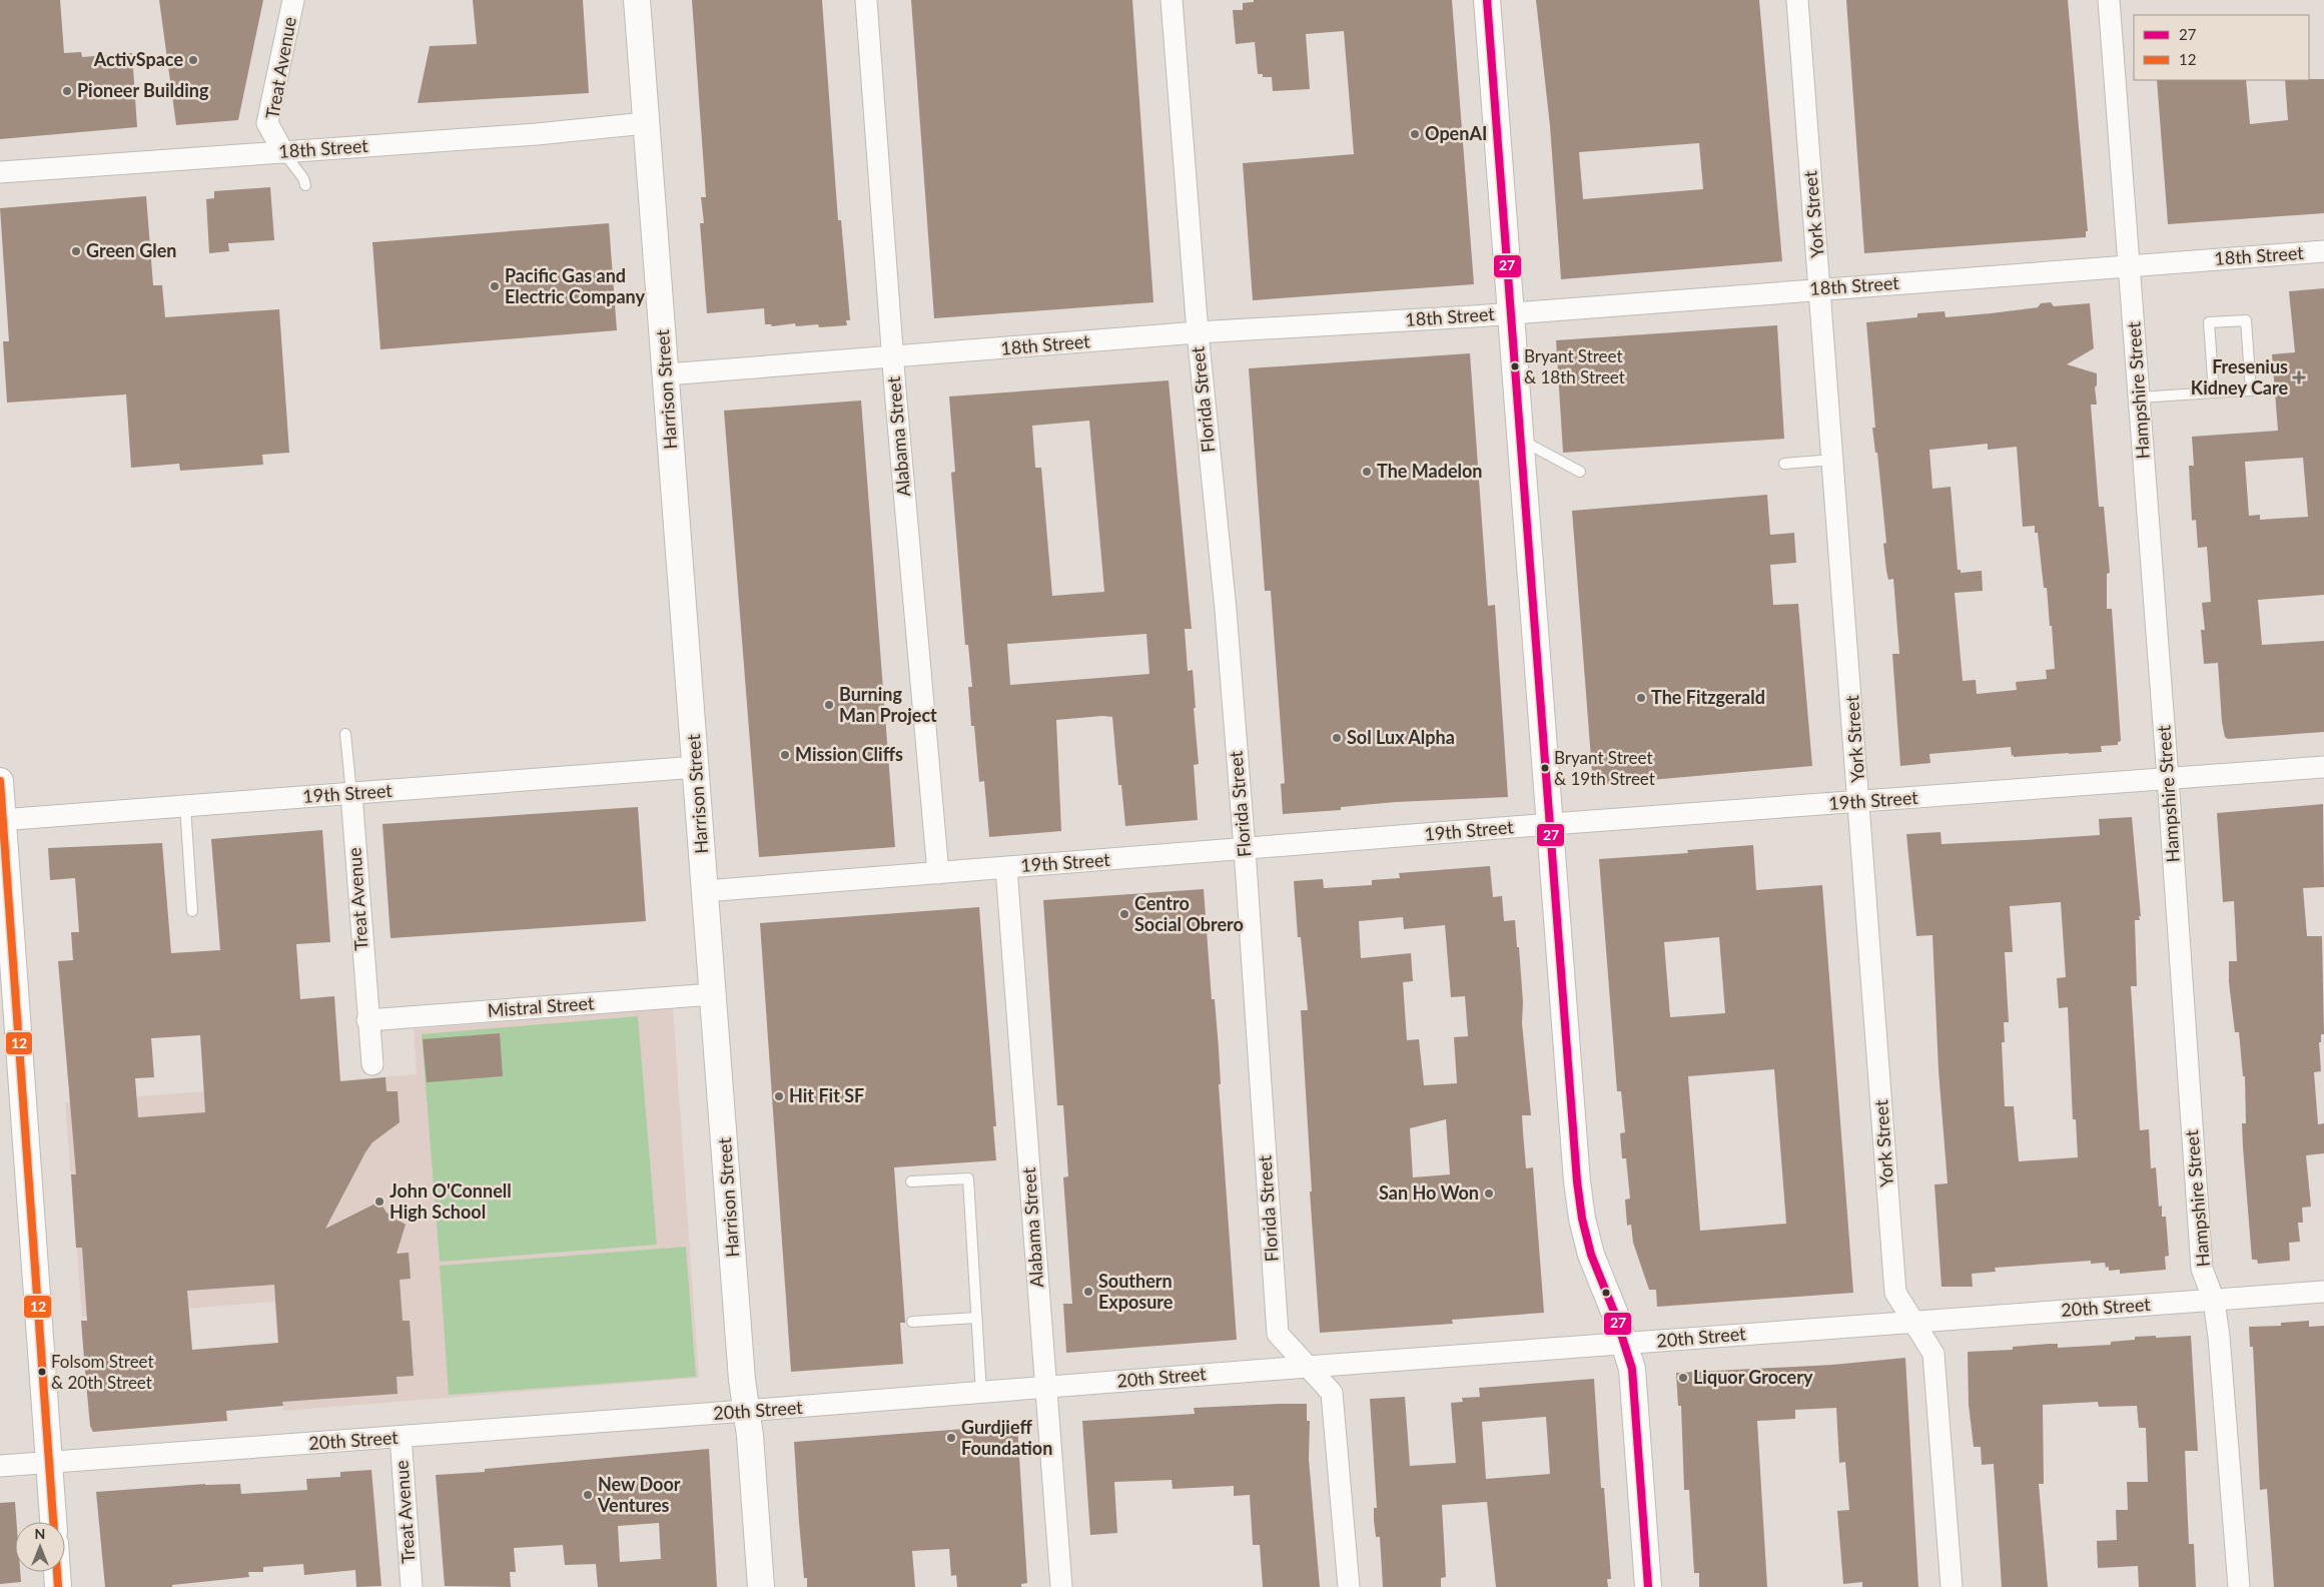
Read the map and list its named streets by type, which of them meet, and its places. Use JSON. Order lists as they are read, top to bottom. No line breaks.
{"streets":{"street":["Treat Avenue","18th Street","York Street","Harrison Street","Hampshire Street","Florida Street","Alabama Street","19th Street","Mistral Street","20th Street"]},"crossings":[["Treat Avenue","18th Street"],["Treat Avenue","19th Street"],["Treat Avenue","Mistral Street"],["Treat Avenue","20th Street"],["18th Street","York Street"],["18th Street","Harrison Street"],["18th Street","Hampshire Street"],["18th Street","Florida Street"],["18th Street","Alabama Street"],["York Street","19th Street"],["York Street","20th Street"],["Harrison Street","19th Street"],["Harrison Street","Mistral Street"],["Harrison Street","20th Street"],["Hampshire Street","19th Street"],["Hampshire Street","20th Street"],["Florida Street","19th Street"],["Florida Street","20th Street"],["Alabama Street","19th Street"],["Alabama Street","20th Street"]],"places":{"other":["ActivSpace","Pioneer Building","OpenAI","Green Glen","Pacific Gas and Electric Company","Bryant Street & 18th Street","The Madelon","The Fitzgerald","Burning Man Project","Sol Lux Alpha","Mission Cliffs","Bryant Street & 19th Street","Centro Social Obrero","Hit Fit SF","San Ho Won","John O'Connell High School","Southern Exposure","Folsom Street & 20th Street","Liquor Grocery","Gurdjieff Foundation","New Door Ventures"],"health":["Fresenius Kidney Care"]},"lines":["transit line 27","transit line 12"],"legend":["27","12"],"north":"top"}
